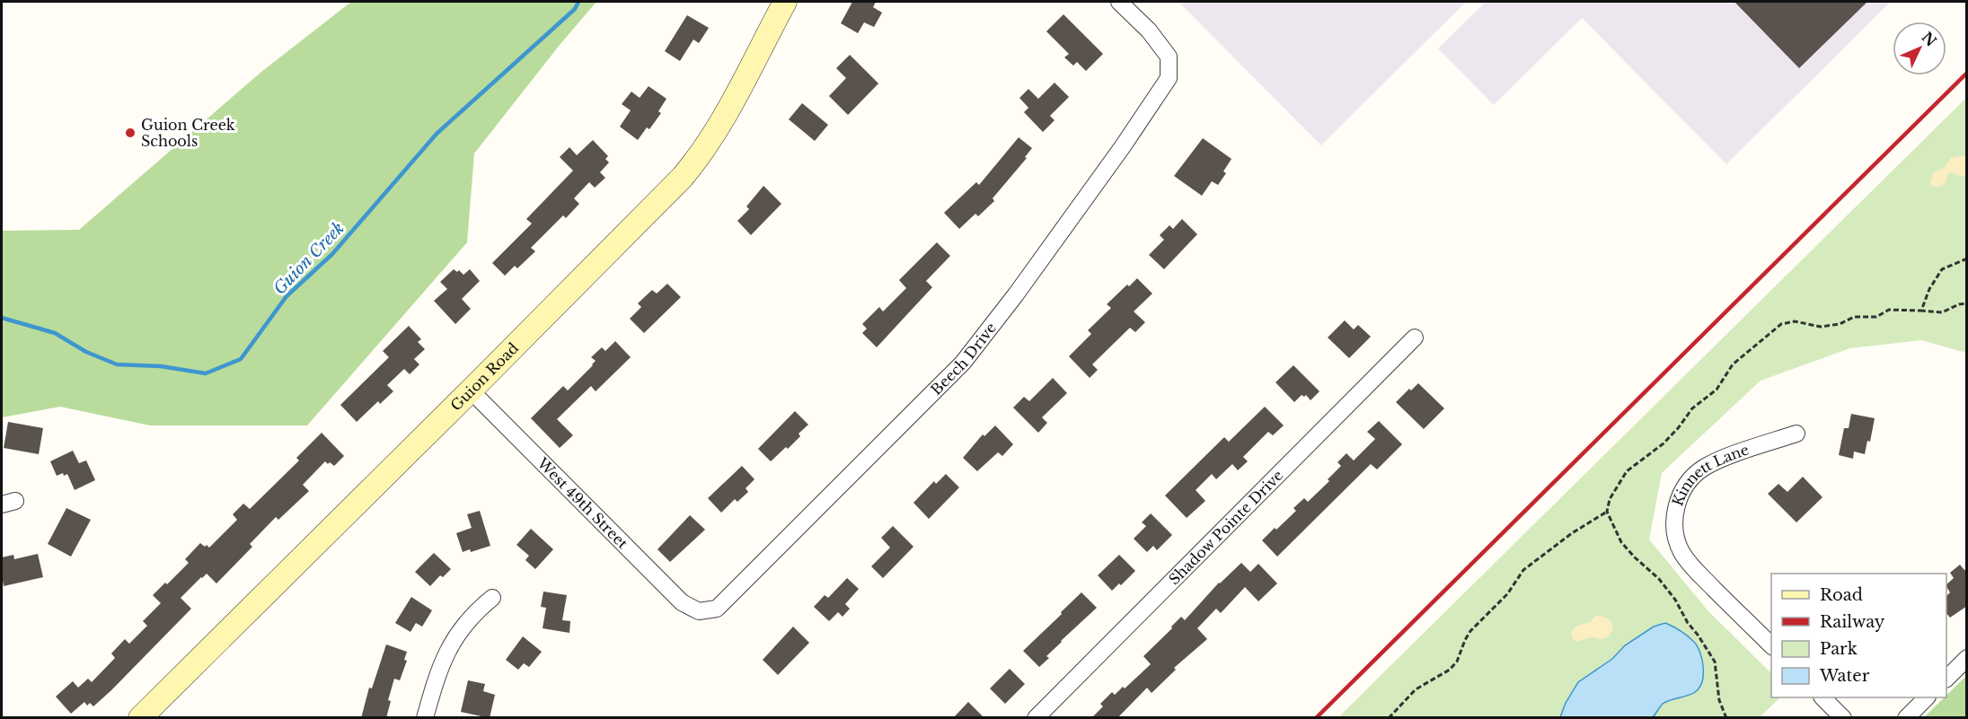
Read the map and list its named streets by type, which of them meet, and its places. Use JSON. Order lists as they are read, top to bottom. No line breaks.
{"streets":{"street":["Beech Drive","Guion Road","Kinnett Lane","West 49th Street","Shadow Pointe Drive"]},"crossings":[["Beech Drive","West 49th Street"],["Guion Road","West 49th Street"]],"water":["Guion Creek"],"places":["Guion Creek Schools"],"legend":["Road","Railway","Park","Water"],"north":"top right"}
